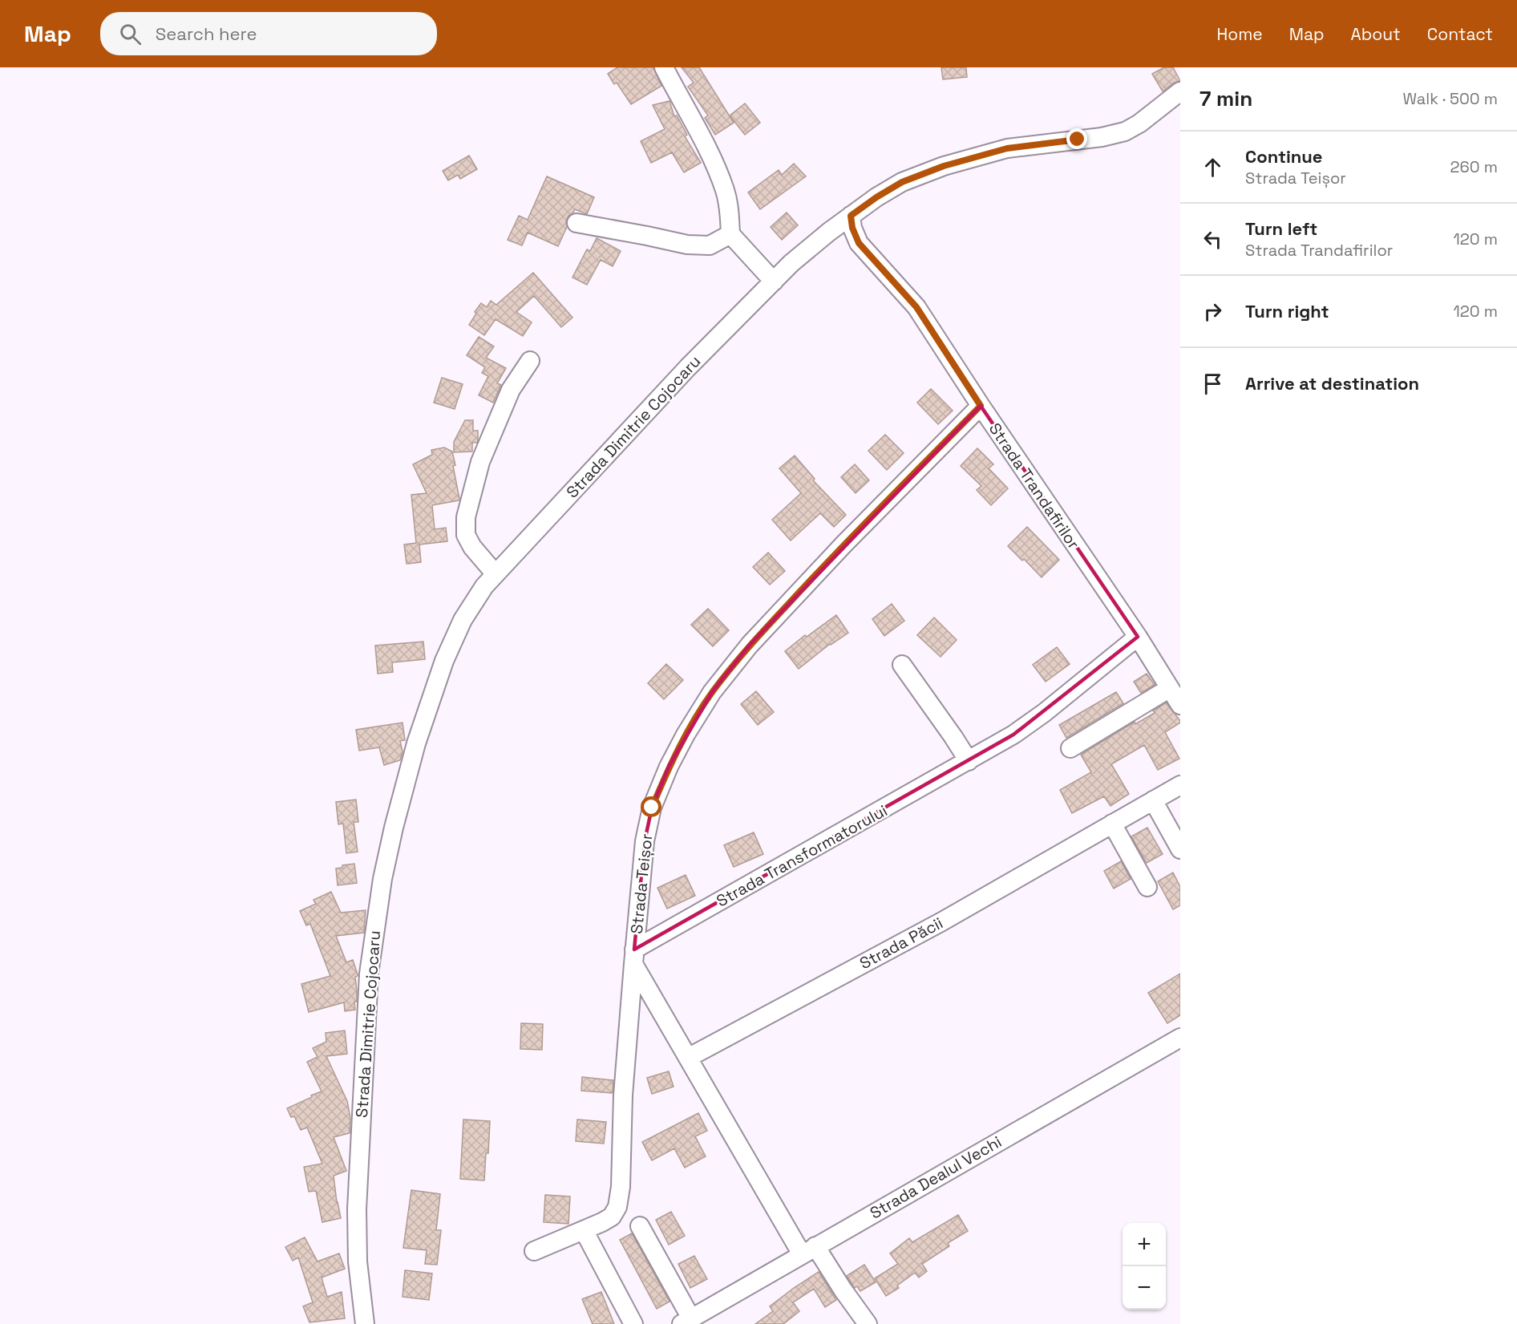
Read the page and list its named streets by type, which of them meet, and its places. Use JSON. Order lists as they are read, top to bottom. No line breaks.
{"streets":{"street":["Strada Dimitrie Cojocaru","Strada Trandafirilor","Strada Transformatorului","Strada Teișor","Strada Păcii","Strada Dealul Vechi"]},"crossings":[["Strada Dimitrie Cojocaru","Strada Trandafirilor"],["Strada Trandafirilor","Strada Transformatorului"],["Strada Trandafirilor","Strada Teișor"],["Strada Transformatorului","Strada Teișor"]],"page":{"header":"Map","search":"Search here","nav":["Home","Map","About","Contact"],"heading":["7 min","Walk · 500 m"],"list":[["Continue","Strada Teișor","260 m"],["Turn left","Strada Trandafirilor","120 m"],["Turn right","120 m"],"Arrive at destination"],"map_buttons":["+","−"]}}
